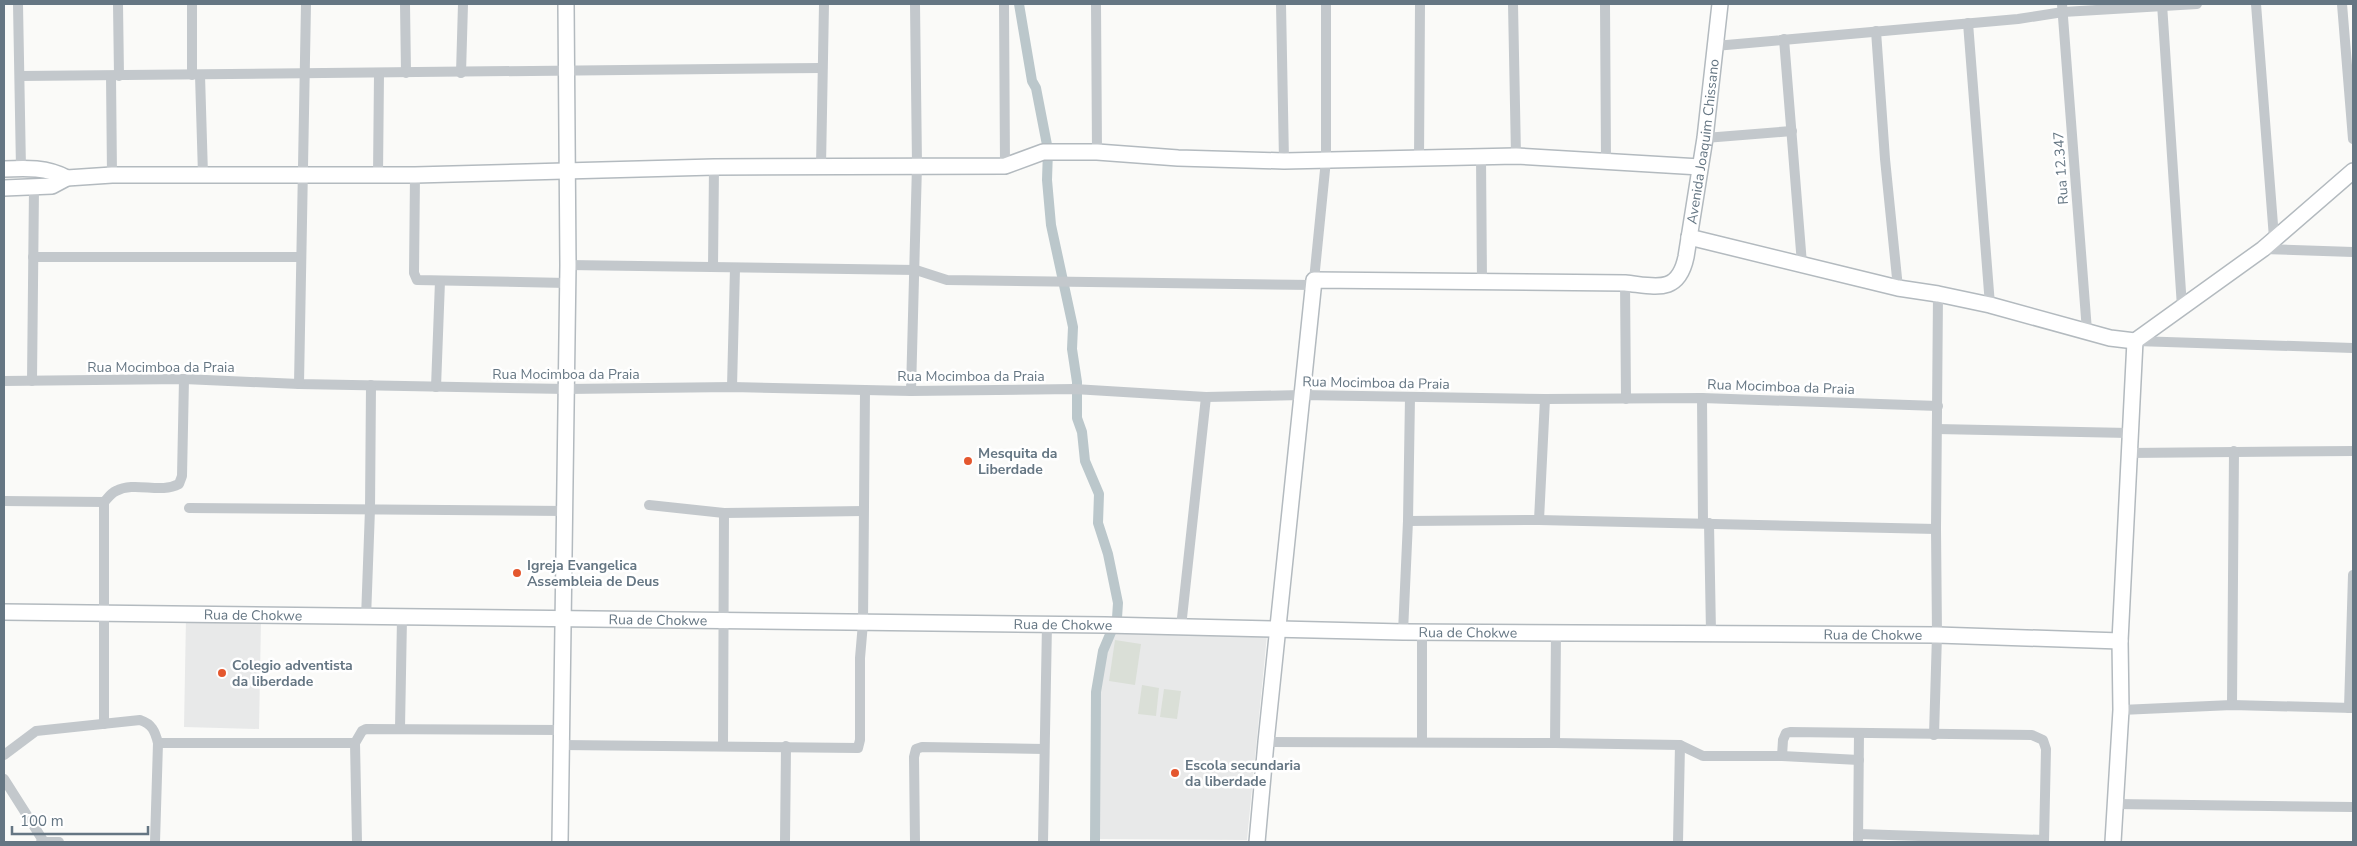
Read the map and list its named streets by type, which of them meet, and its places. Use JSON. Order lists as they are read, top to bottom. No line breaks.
{"streets":{"street":["Avenida Joaquim Chissano","Rua 12.347","Rua Mocimboa da Praia","Rua de Chokwe"]},"places":["Mesquita da Liberdade","Igreja Evangelica Assembleia de Deus","Colegio adventista da liberdade","Escola secundaria da liberdade"],"scale_bar":"100 m"}
